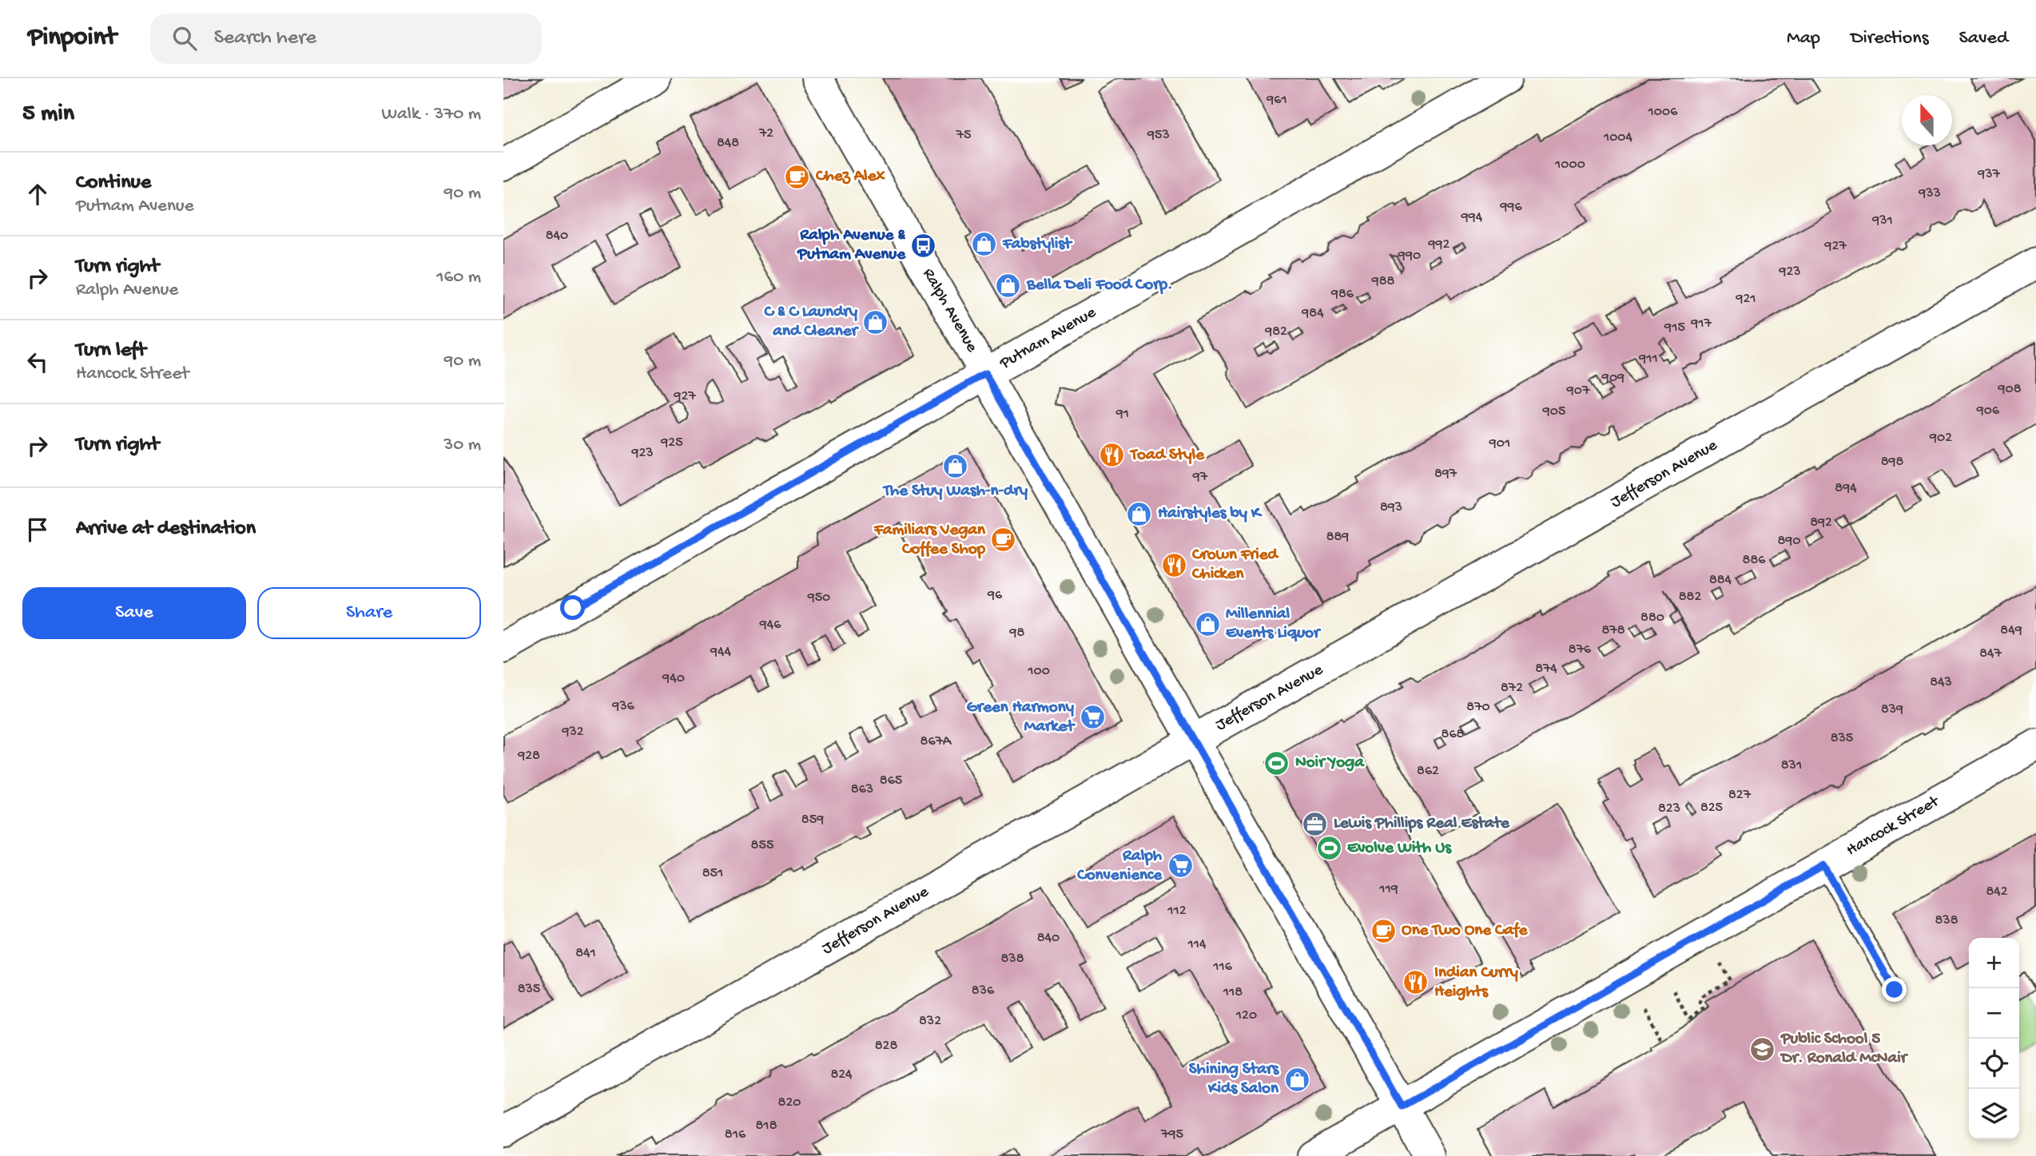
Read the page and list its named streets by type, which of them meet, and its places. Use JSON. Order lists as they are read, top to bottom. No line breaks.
{"streets":{"street":["Ralph Avenue","Putnam Avenue","Jefferson Avenue","Hancock Street"]},"crossings":[["Ralph Avenue","Putnam Avenue"],["Ralph Avenue","Jefferson Avenue"],["Ralph Avenue","Hancock Street"]],"places":{"cafe":["Chez Alex","Familiars Vegan Coffee Shop","One Two One Cafe"],"shop":["Fabstylist","Bella Deli Food Corp.","C & C Laundry and Cleaner","The Stuy Wash-n-dry","Hairstyles by K","Millennial Events Liquor","Shining Stars Kids Salon"],"bus stop":["Ralph Avenue & Putnam Avenue"],"restaurant":["Toad Style","Crown Fried Chicken","Indian Curry Heights"],"supermarket":["Green Harmony Market","Ralph Convenience"],"sports":["Noir Yoga","Evolve With Us"],"office":["Lewis Phillips Real Estate"],"school or university":["Public School 5 Dr. Ronald McNair"]},"house_numbers":["961","1006","72","75","953","1004","848","1000","937","933","996","994","931","840","992","927","990","923","988","986","921","984","917","915","982","911","909","908","907","927","906","905","91","902","925","901","923","898","897","97","894","893","892","889","890","886","884","96","882","950","880","946","878","849","98","876","944","847","874","100","940","843","872","936","870","839","932","868","835","867A","928","831","862","865","863","827","825","823","859","855","851","119","842","112","838","840","114","841","838","116","835","836","118","120","832","828","824","820","818","816","795"],"north":"top","page":{"header":"Pinpoint","search":"Search here","nav":["Map","Directions","Saved"],"heading":["5 min","Walk · 370 m"],"list":[["Continue","Putnam Avenue","90 m"],["Turn right","Ralph Avenue","160 m"],["Turn left","Hancock Street","90 m"],["Turn right","30 m"],"Arrive at destination"],"buttons":["Save","Share"],"map_buttons":["+","−"]}}
